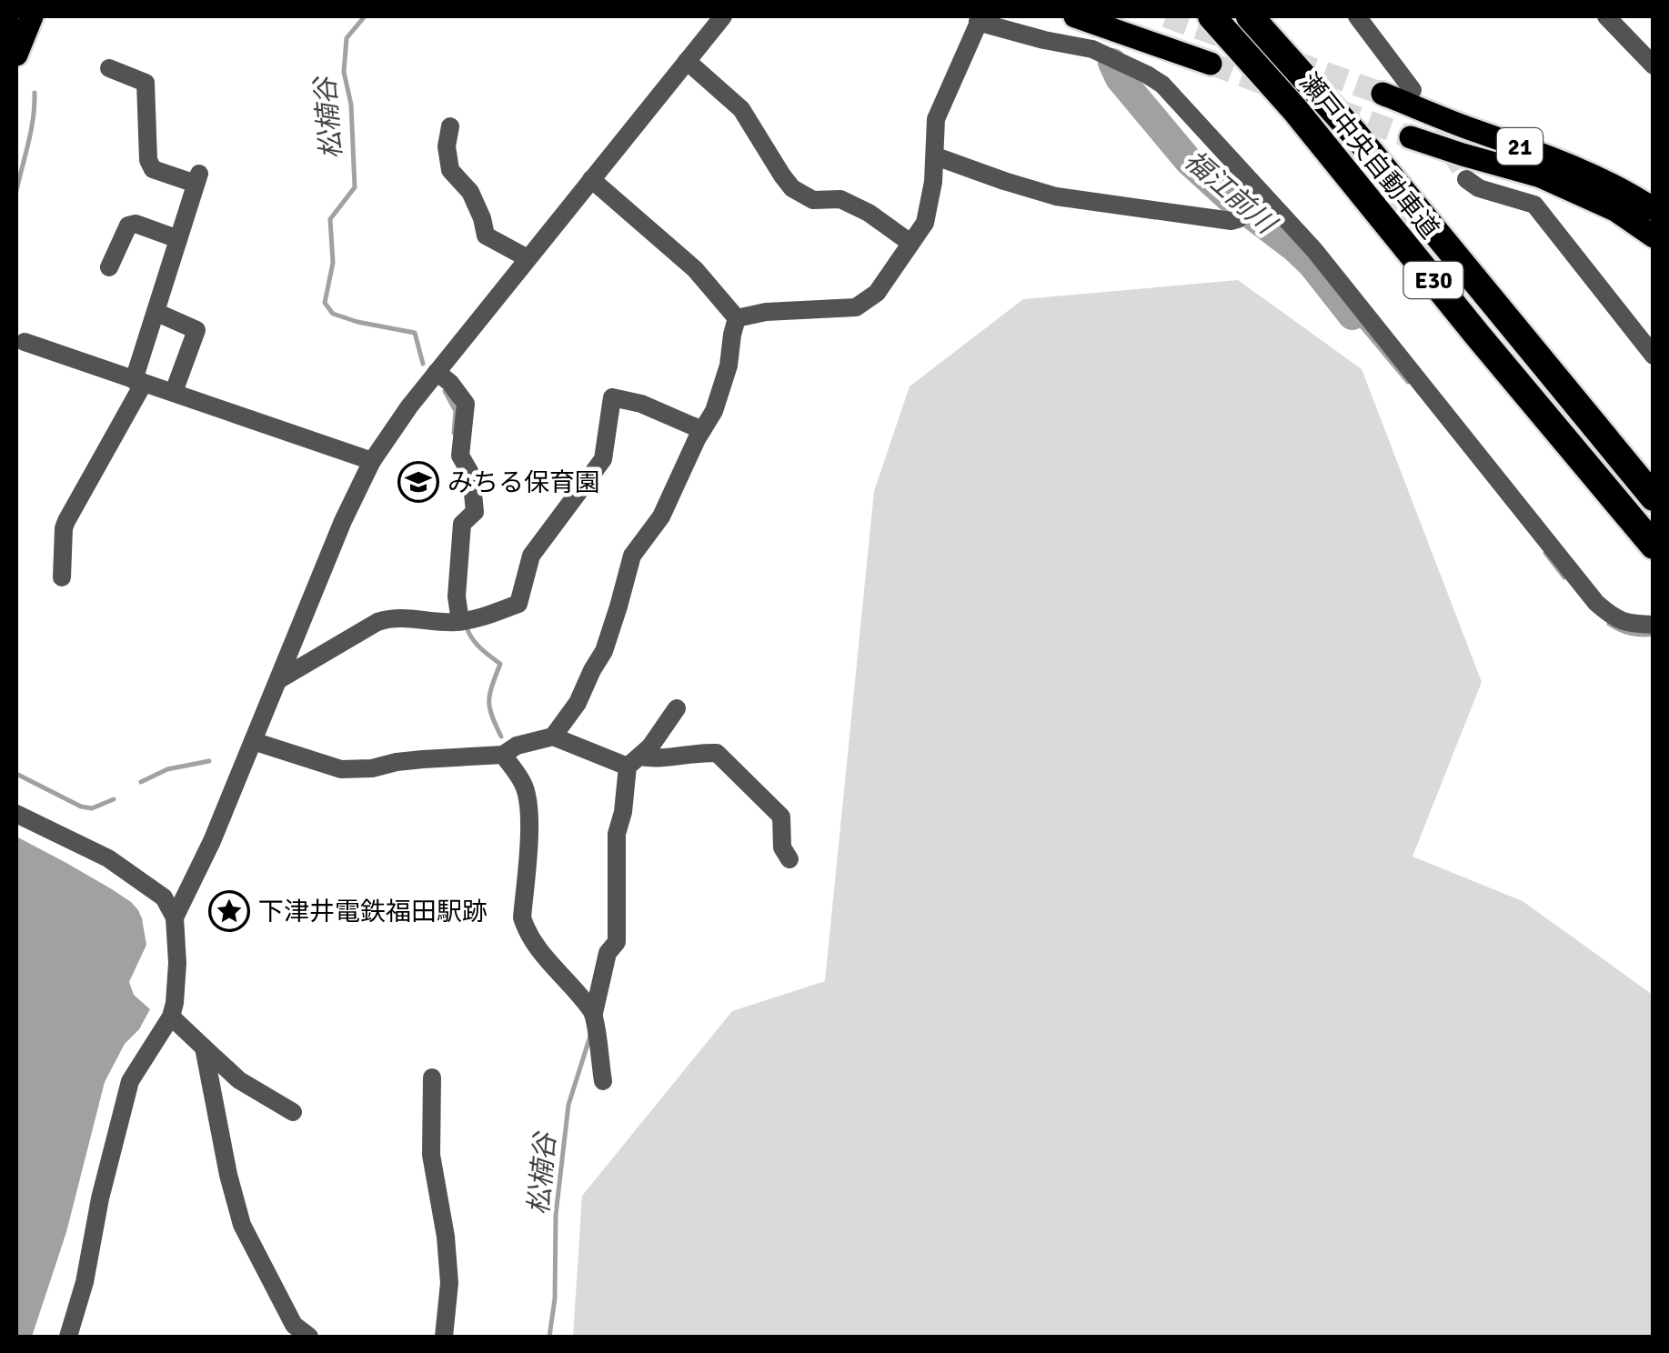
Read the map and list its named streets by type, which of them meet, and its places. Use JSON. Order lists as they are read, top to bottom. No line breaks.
{"streets":{"highway":["瀬戸中央自動車道","E30"],"main road":["21"]},"water":["松楠谷","福江前川"],"places":{"school or university":["みちる保育園"],"place":["下津井電鉄福田駅跡"]}}
